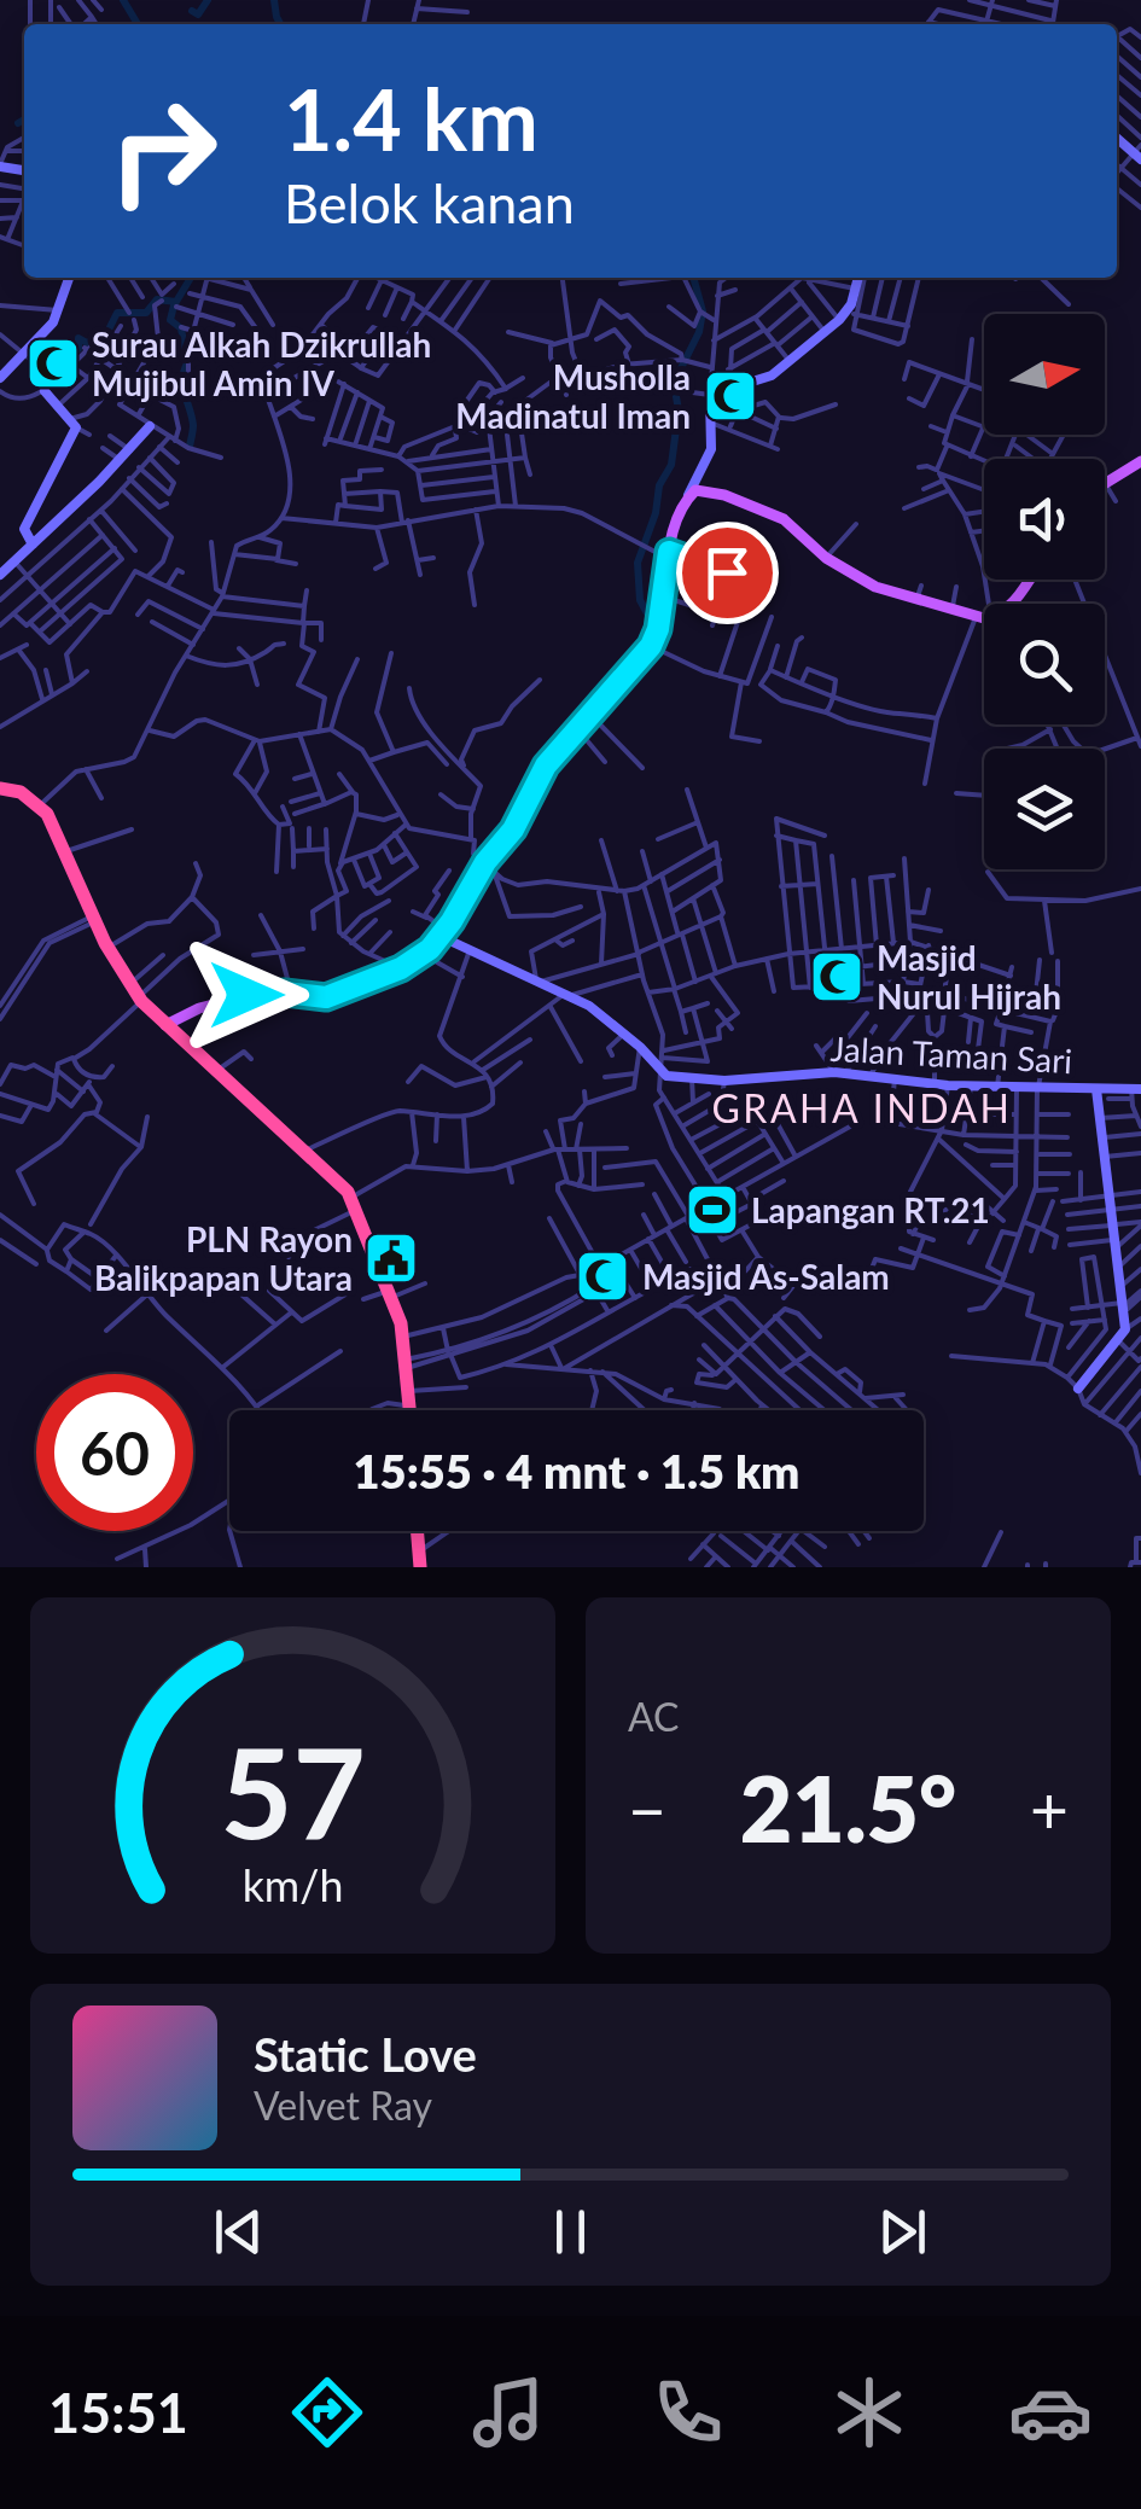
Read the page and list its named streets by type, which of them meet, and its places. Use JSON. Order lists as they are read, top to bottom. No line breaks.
{"streets":{"street":["Jalan Taman Sari"]},"districts":["GRAHA INDAH"],"places":{"mosque":["Surau Alkah Dzikrullah Mujibul Amin IV","Musholla Madinatul Iman","Masjid Nurul Hijrah","Masjid As-Salam"],"sports":["Lapangan RT.21"],"public building":["PLN Rayon Balikpapan Utara"]},"north":"right","page":{"turn":["1.4 km","Belok kanan"],"limit":"60","trip":"15:55 · 4 mnt · 1.5 km","tile":"AC","heat":["−","21.5°","+"],"song":["Static Love","Velvet Ray"],"tabs":"15:51","gauge":["57","km/h"]}}
